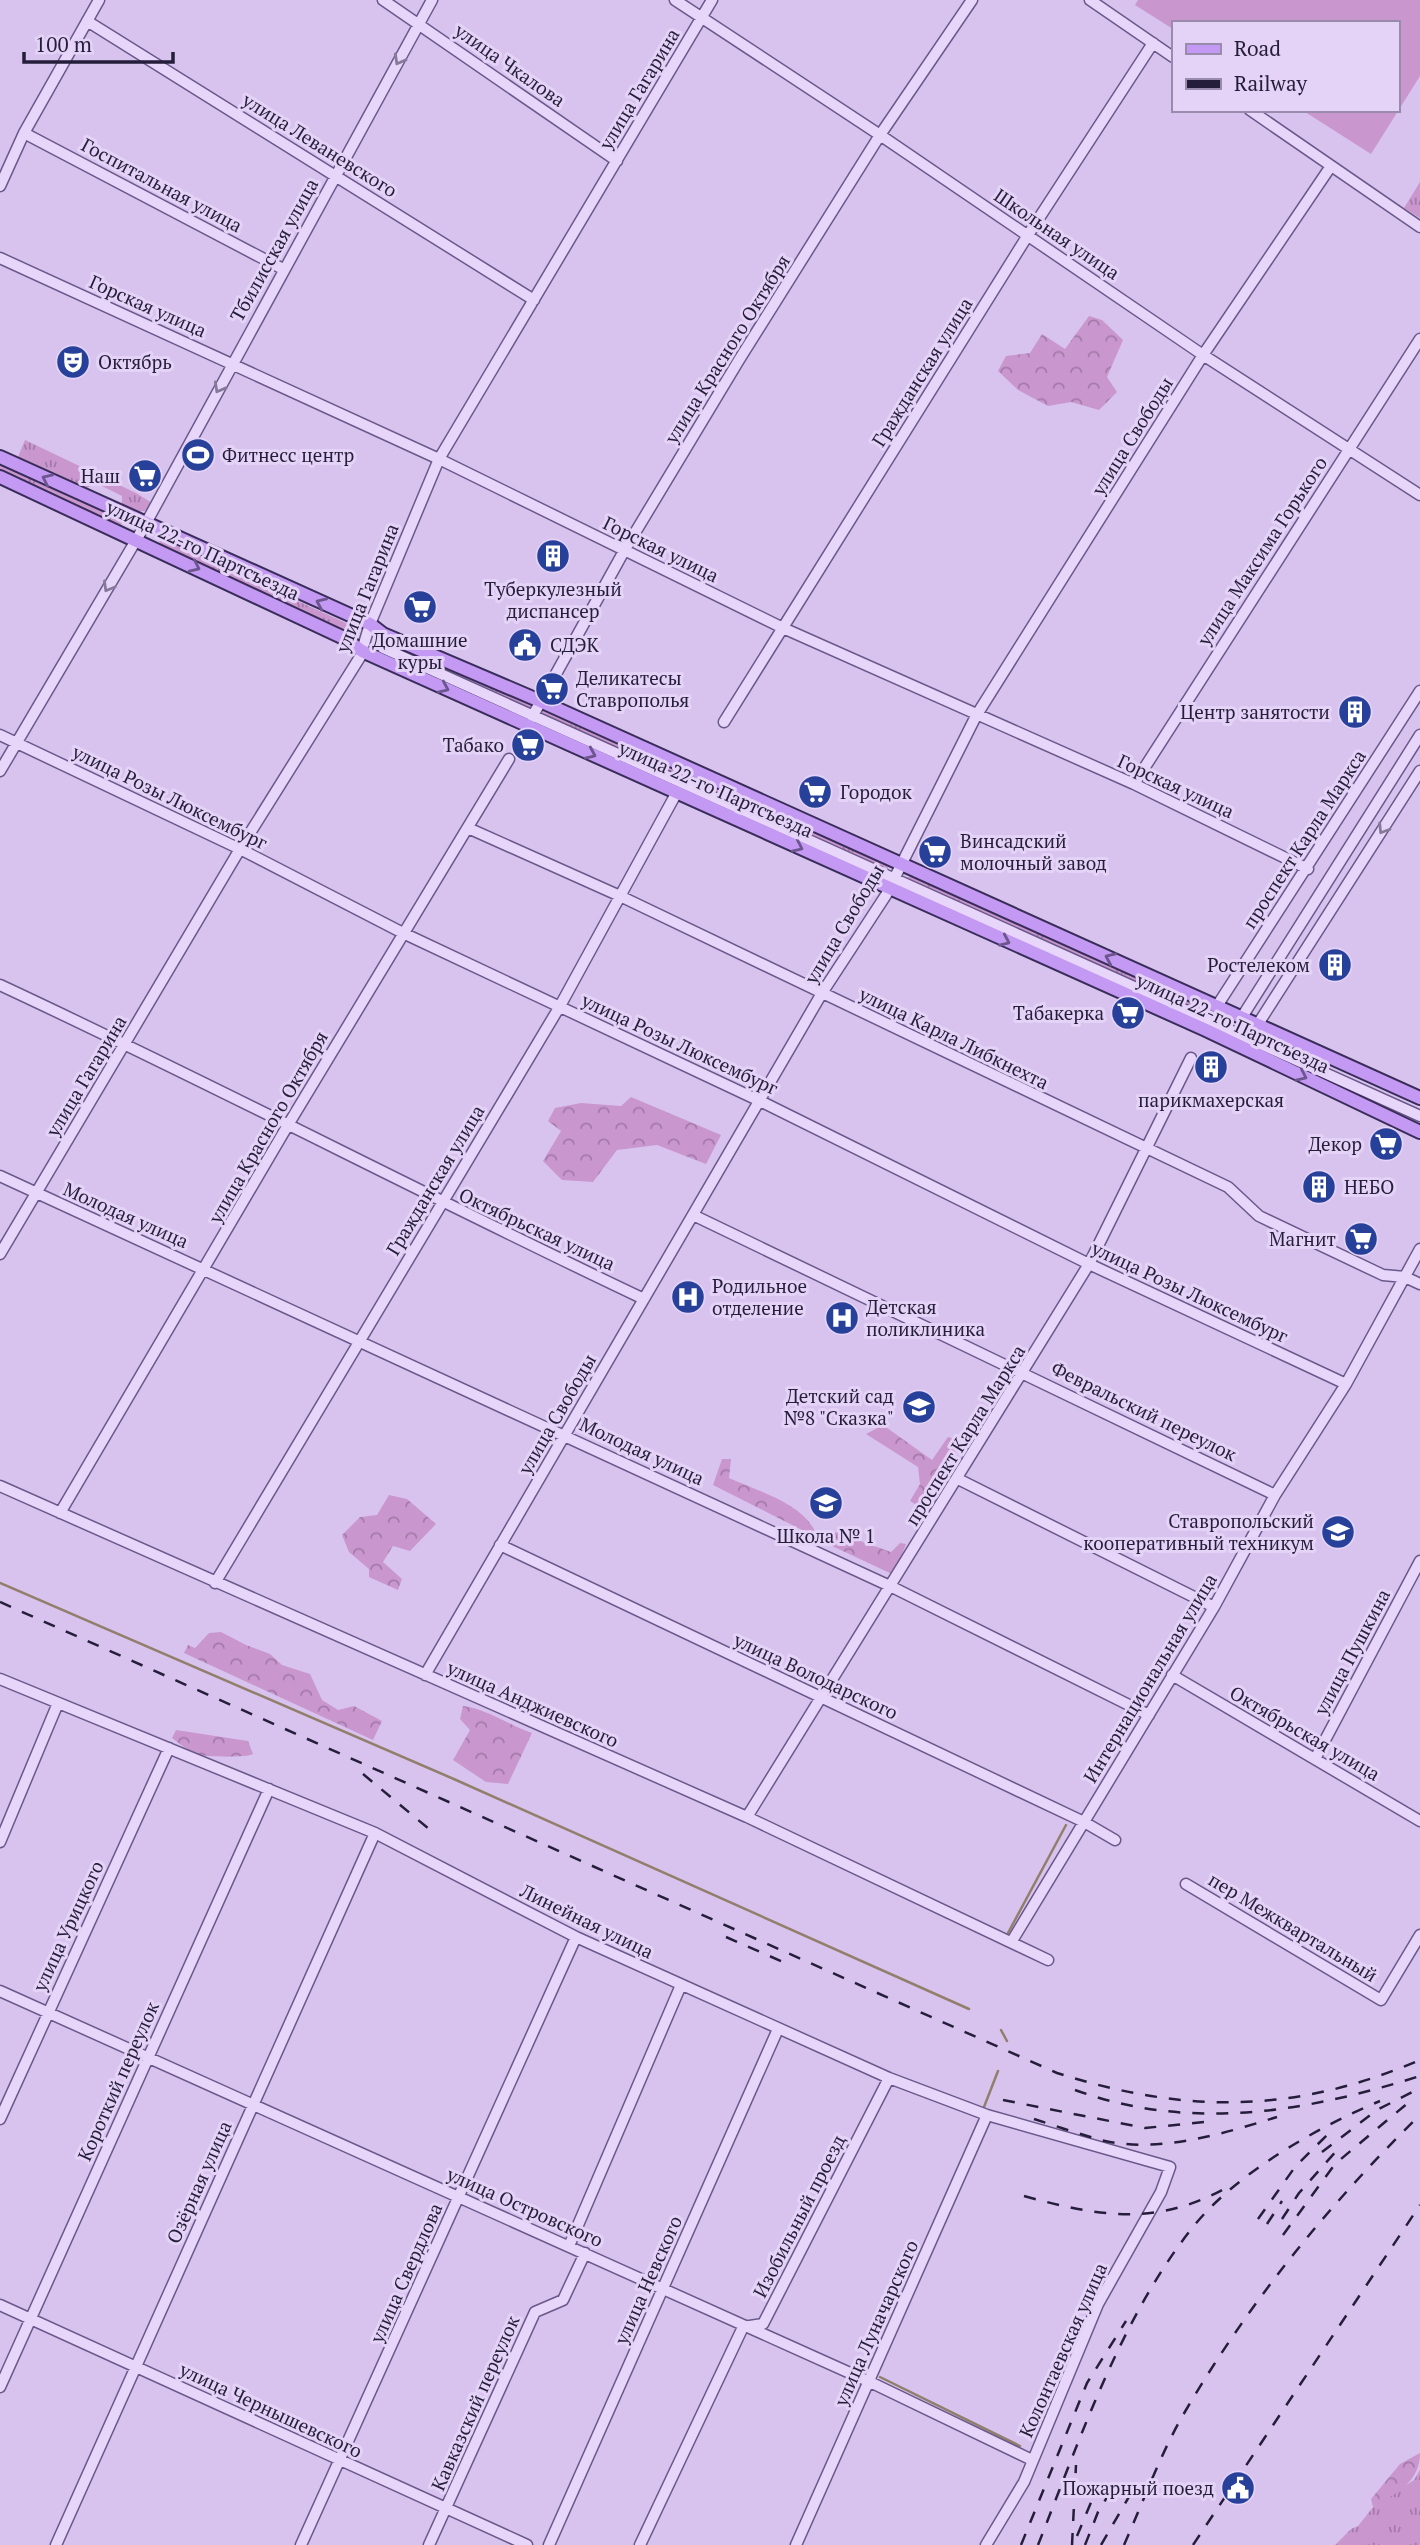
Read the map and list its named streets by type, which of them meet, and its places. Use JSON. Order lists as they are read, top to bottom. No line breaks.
{"streets":{"main road":["улица 22-го Партсъезда"],"street":["улица Чкалова","улица Гагарина","улица Леваневского","Госпитальная улица","Школьная улица","Тбилисская улица","Горская улица","улица Красного Октября","Гражданская улица","улица Свободы","улица Максима Горького","улица Розы Люксембург","проспект Карла Маркса","улица Карла Либкнехта","Молодая улица","Октябрьская улица","Февральский переулок","улица Пушкина","улица Володарского","Интернациональная улица","улица Анджиевского","Линейная улица","улица Урицкого","пер Межквартальный","Короткий переулок","Озёрная улица","улица Островского","Изобильный проезд","улица Свердлова","улица Невского","улица Луначарского","Колонтаевская улица","Кавказский переулок","улица Чернышевского"]},"crossings":[["улица Чкалова","улица Гагарина"],["улица Чкалова","Тбилисская улица"],["улица Гагарина","улица Леваневского"],["улица Гагарина","Школьная улица"],["улица Гагарина","Горская улица"],["улица Гагарина","улица 22-го Партсъезда"],["улица Гагарина","улица Розы Люксембург"],["улица Гагарина","Молодая улица"],["улица Гагарина","Октябрьская улица"],["улица Леваневского","Тбилисская улица"],["Госпитальная улица","Тбилисская улица"],["Школьная улица","улица Красного Октября"],["Школьная улица","Гражданская улица"],["Школьная улица","улица Свободы"],["Школьная улица","улица Максима Горького"],["Тбилисская улица","Горская улица"],["Тбилисская улица","улица 22-го Партсъезда"],["Тбилисская улица","улица Розы Люксембург"],["Горская улица","улица Красного Октября"],["Горская улица","Гражданская улица"],["Горская улица","улица Свободы"],["Горская улица","улица Максима Горького"],["Горская улица","проспект Карла Маркса"],["улица Красного Октября","улица 22-го Партсъезда"],["улица Красного Октября","улица Розы Люксембург"],["улица Красного Октября","улица Карла Либкнехта"],["улица Красного Октября","Молодая улица"],["улица Красного Октября","Октябрьская улица"],["улица Красного Октября","улица Анджиевского"],["Гражданская улица","улица 22-го Партсъезда"],["Гражданская улица","улица Розы Люксембург"],["Гражданская улица","улица Карла Либкнехта"],["Гражданская улица","Молодая улица"],["Гражданская улица","Октябрьская улица"],["Гражданская улица","улица Анджиевского"],["улица Свободы","улица 22-го Партсъезда"],["улица Свободы","улица Розы Люксембург"],["улица Свободы","улица Карла Либкнехта"],["улица Свободы","Молодая улица"],["улица Свободы","Октябрьская улица"],["улица Свободы","Февральский переулок"],["улица Свободы","улица Володарского"],["улица Свободы","улица Анджиевского"],["улица 22-го Партсъезда","проспект Карла Маркса"],["улица Розы Люксембург","проспект Карла Маркса"],["улица Розы Люксембург","Интернациональная улица"],["проспект Карла Маркса","улица Карла Либкнехта"],["проспект Карла Маркса","Молодая улица"],["проспект Карла Маркса","Февральский переулок"],["проспект Карла Маркса","улица Володарского"],["проспект Карла Маркса","улица Анджиевского"],["улица Карла Либкнехта","Интернациональная улица"],["Молодая улица","Интернациональная улица"],["Октябрьская улица","улица Пушкина"],["Октябрьская улица","Интернациональная улица"],["Февральский переулок","Интернациональная улица"],["улица Володарского","Интернациональная улица"],["Интернациональная улица","улица Анджиевского"],["Линейная улица","улица Урицкого"],["Линейная улица","Короткий переулок"],["Линейная улица","Озёрная улица"],["Линейная улица","Изобильный проезд"],["Линейная улица","улица Свердлова"],["Линейная улица","улица Невского"],["Линейная улица","улица Луначарского"],["Линейная улица","Колонтаевская улица"],["улица Урицкого","улица Островского"],["Короткий переулок","улица Островского"],["Короткий переулок","улица Чернышевского"],["Озёрная улица","улица Островского"],["Озёрная улица","улица Чернышевского"],["улица Островского","Изобильный проезд"],["улица Островского","улица Свердлова"],["улица Островского","улица Невского"],["улица Островского","улица Луначарского"],["улица Островского","Колонтаевская улица"],["улица Островского","Кавказский переулок"],["улица Свердлова","улица Чернышевского"],["Кавказский переулок","улица Чернышевского"]],"one_way":["Тбилисская улица"],"places":{"theatre":["Октябрь"],"sports":["Фитнесс центр"],"supermarket":["Наш","Домашние куры","Деликатесы Ставрополья","Табако","Городок","Винсадский молочный завод","Табакерка","Декор","Магнит"],"building":["Туберкулезный диспансер","Центр занятости","Ростелеком","парикмахерская","НЕБО"],"public building":["СДЭК","Пожарный поезд"],"hospital":["Родильное отделение","Детская поликлиника"],"school or university":["Детский сад №8 \"Сказка\"","Школа № 1","Ставропольский кооперативный техникум"]},"legend":["Road","Railway"],"scale_bar":"100 m"}
